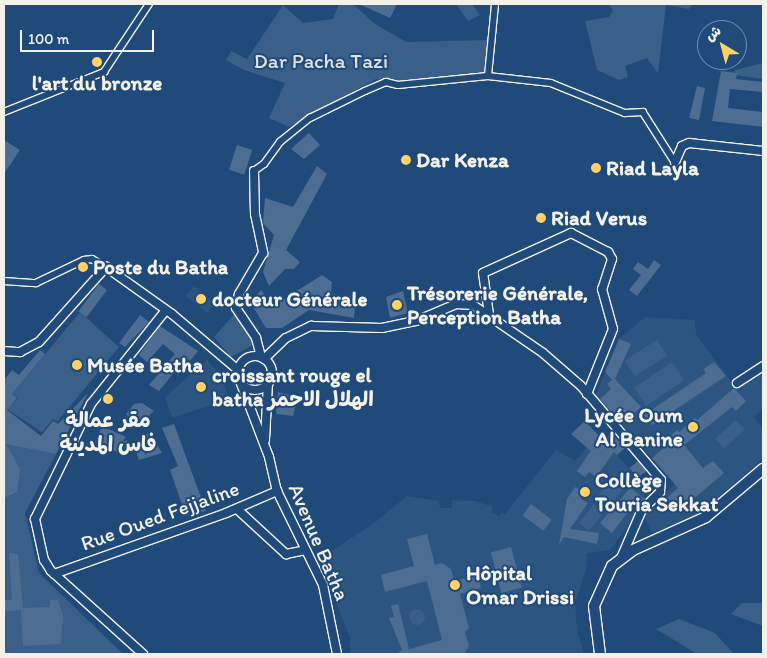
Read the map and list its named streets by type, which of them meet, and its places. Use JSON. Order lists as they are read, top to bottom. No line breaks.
{"streets":{"street":["Rue Oued Fejjaline","Avenue Batha"]},"crossings":[["Rue Oued Fejjaline","Avenue Batha"]],"parks":["Dar Pacha Tazi"],"places":["l'art du bronze","Dar Kenza","Riad Layla","Riad Verus","Poste du Batha","docteur Générale","Trésorerie Générale, Perception Batha","Musée Batha","croissant rouge el batha الهلال الاحمر","مقر عمالة فاس المدينة","Lycée Oum Al Banine","Collège Touria Sekkat","Hôpital Omar Drissi"],"scale_bar":"100 m","north":"top left"}
